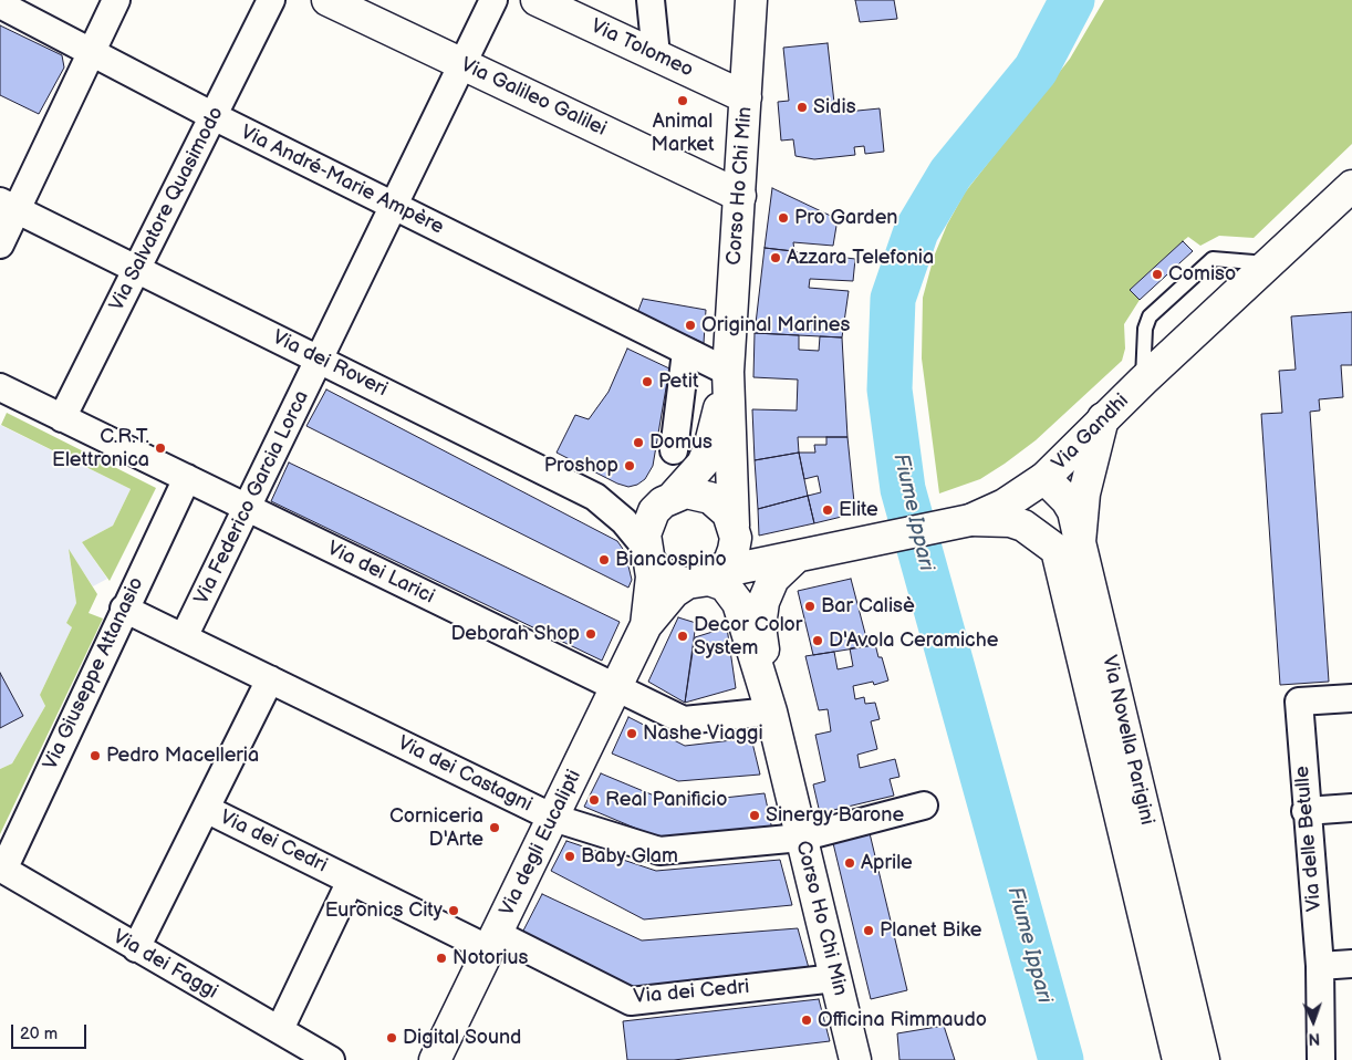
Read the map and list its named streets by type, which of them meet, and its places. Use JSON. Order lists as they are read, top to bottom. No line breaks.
{"streets":{"main road":["Via Tolomeo","Via Galileo Galilei","Corso Ho Chi Min","Via Gandhi","Via Novella Parigini","Via degli Eucalipti"],"street":["Via André-Marie Ampère","Via Salvatore Quasimodo","Via dei Roveri","Via Federico Garcia Lorca","Via dei Larici","Via Giuseppe Attanasio","Via dei Castagni","Via delle Betulle","Via dei Cedri","Via dei Faggi"]},"crossings":[["Via Tolomeo","Corso Ho Chi Min"],["Via Galileo Galilei","Corso Ho Chi Min"],["Via Galileo Galilei","Via Federico Garcia Lorca"],["Via André-Marie Ampère","Corso Ho Chi Min"],["Via André-Marie Ampère","Via Salvatore Quasimodo"],["Via André-Marie Ampère","Via Federico Garcia Lorca"],["Corso Ho Chi Min","Via dei Larici"],["Corso Ho Chi Min","Via dei Castagni"],["Corso Ho Chi Min","Via dei Cedri"],["Via Salvatore Quasimodo","Via dei Roveri"],["Via Salvatore Quasimodo","Via dei Larici"],["Via dei Roveri","Via Federico Garcia Lorca"],["Via Gandhi","Via Novella Parigini"],["Via Federico Garcia Lorca","Via dei Larici"],["Via Federico Garcia Lorca","Via dei Castagni"],["Via dei Larici","Via Giuseppe Attanasio"],["Via dei Larici","Via degli Eucalipti"],["Via Giuseppe Attanasio","Via dei Castagni"],["Via Giuseppe Attanasio","Via dei Faggi"],["Via dei Castagni","Via degli Eucalipti"],["Via dei Cedri","Via degli Eucalipti"]],"water":["Fiume Ippari"],"places":["Animal Market","Sidis","Pro Garden","Azzara Telefonia","Comiso","Original Marines","Petit","Domus","C.R.T. Elettronica","Proshop","Elite","Biancospino","Bar Calisè","Deborah Shop","Decor Color System","D'Avola Ceramiche","Nashe Viaggi","Pedro Macelleria","Real Panificio","Sinergy Barone","Corniceria D'Arte","Baby Glam","Aprile","Euronics City","Planet Bike","Notorius","Officina Rimmaudo","Digital Sound"],"scale_bar":"20 m","north":"bottom"}
